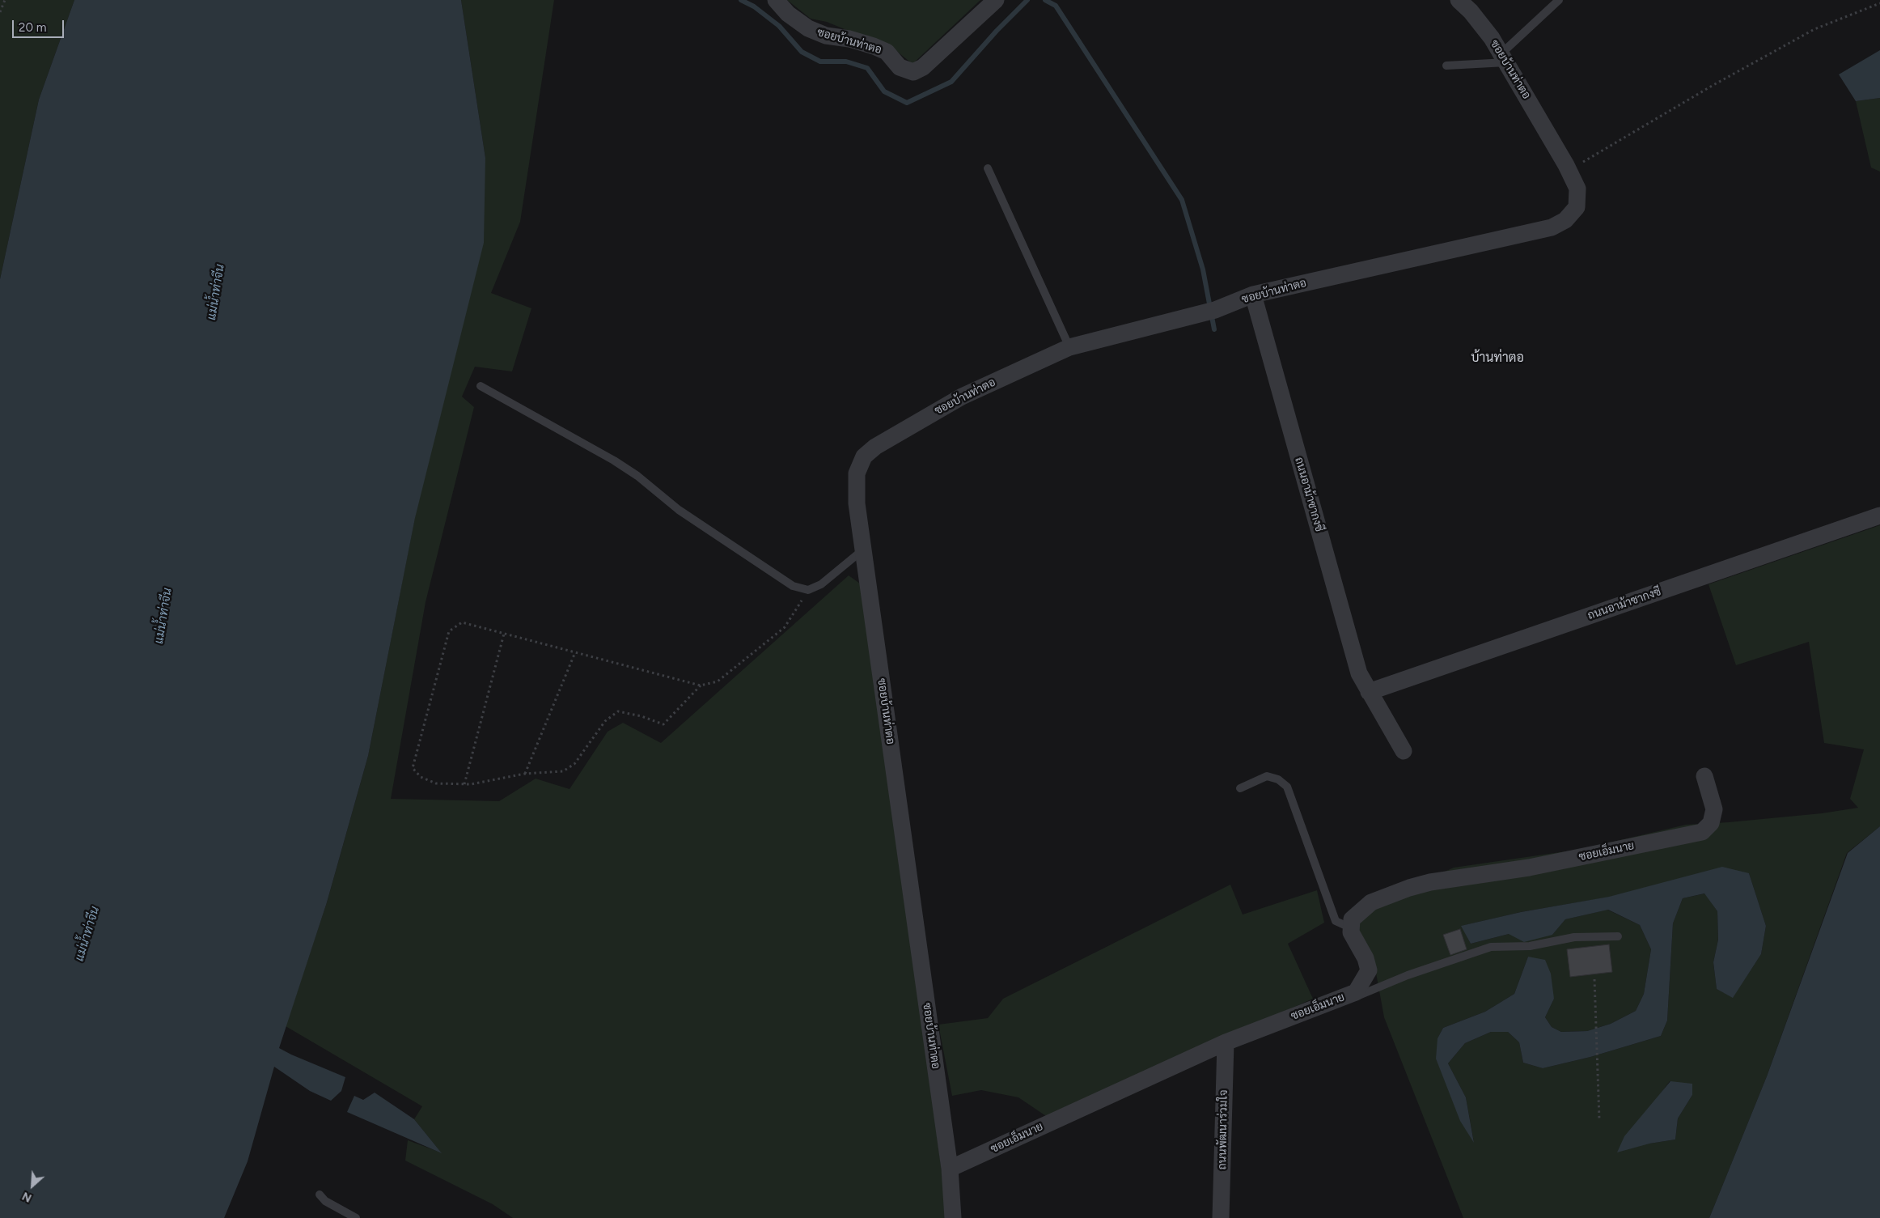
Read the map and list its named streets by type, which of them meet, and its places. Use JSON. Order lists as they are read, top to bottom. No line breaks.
{"streets":{"street":["ซอยบ้านท่าตอ","ถนนอาม้าซากงซี","ซอยเอ็มนาย","ถนนพัฒนาร่วมใจ"]},"crossings":[["ซอยบ้านท่าตอ","ถนนอาม้าซากงซี"],["ซอยบ้านท่าตอ","ซอยเอ็มนาย"],["ซอยเอ็มนาย","ถนนพัฒนาร่วมใจ"]],"districts":["บ้านท่าตอ"],"water":["แม่น้ำท่าจีน"],"scale_bar":"20 m","north":"bottom left"}
